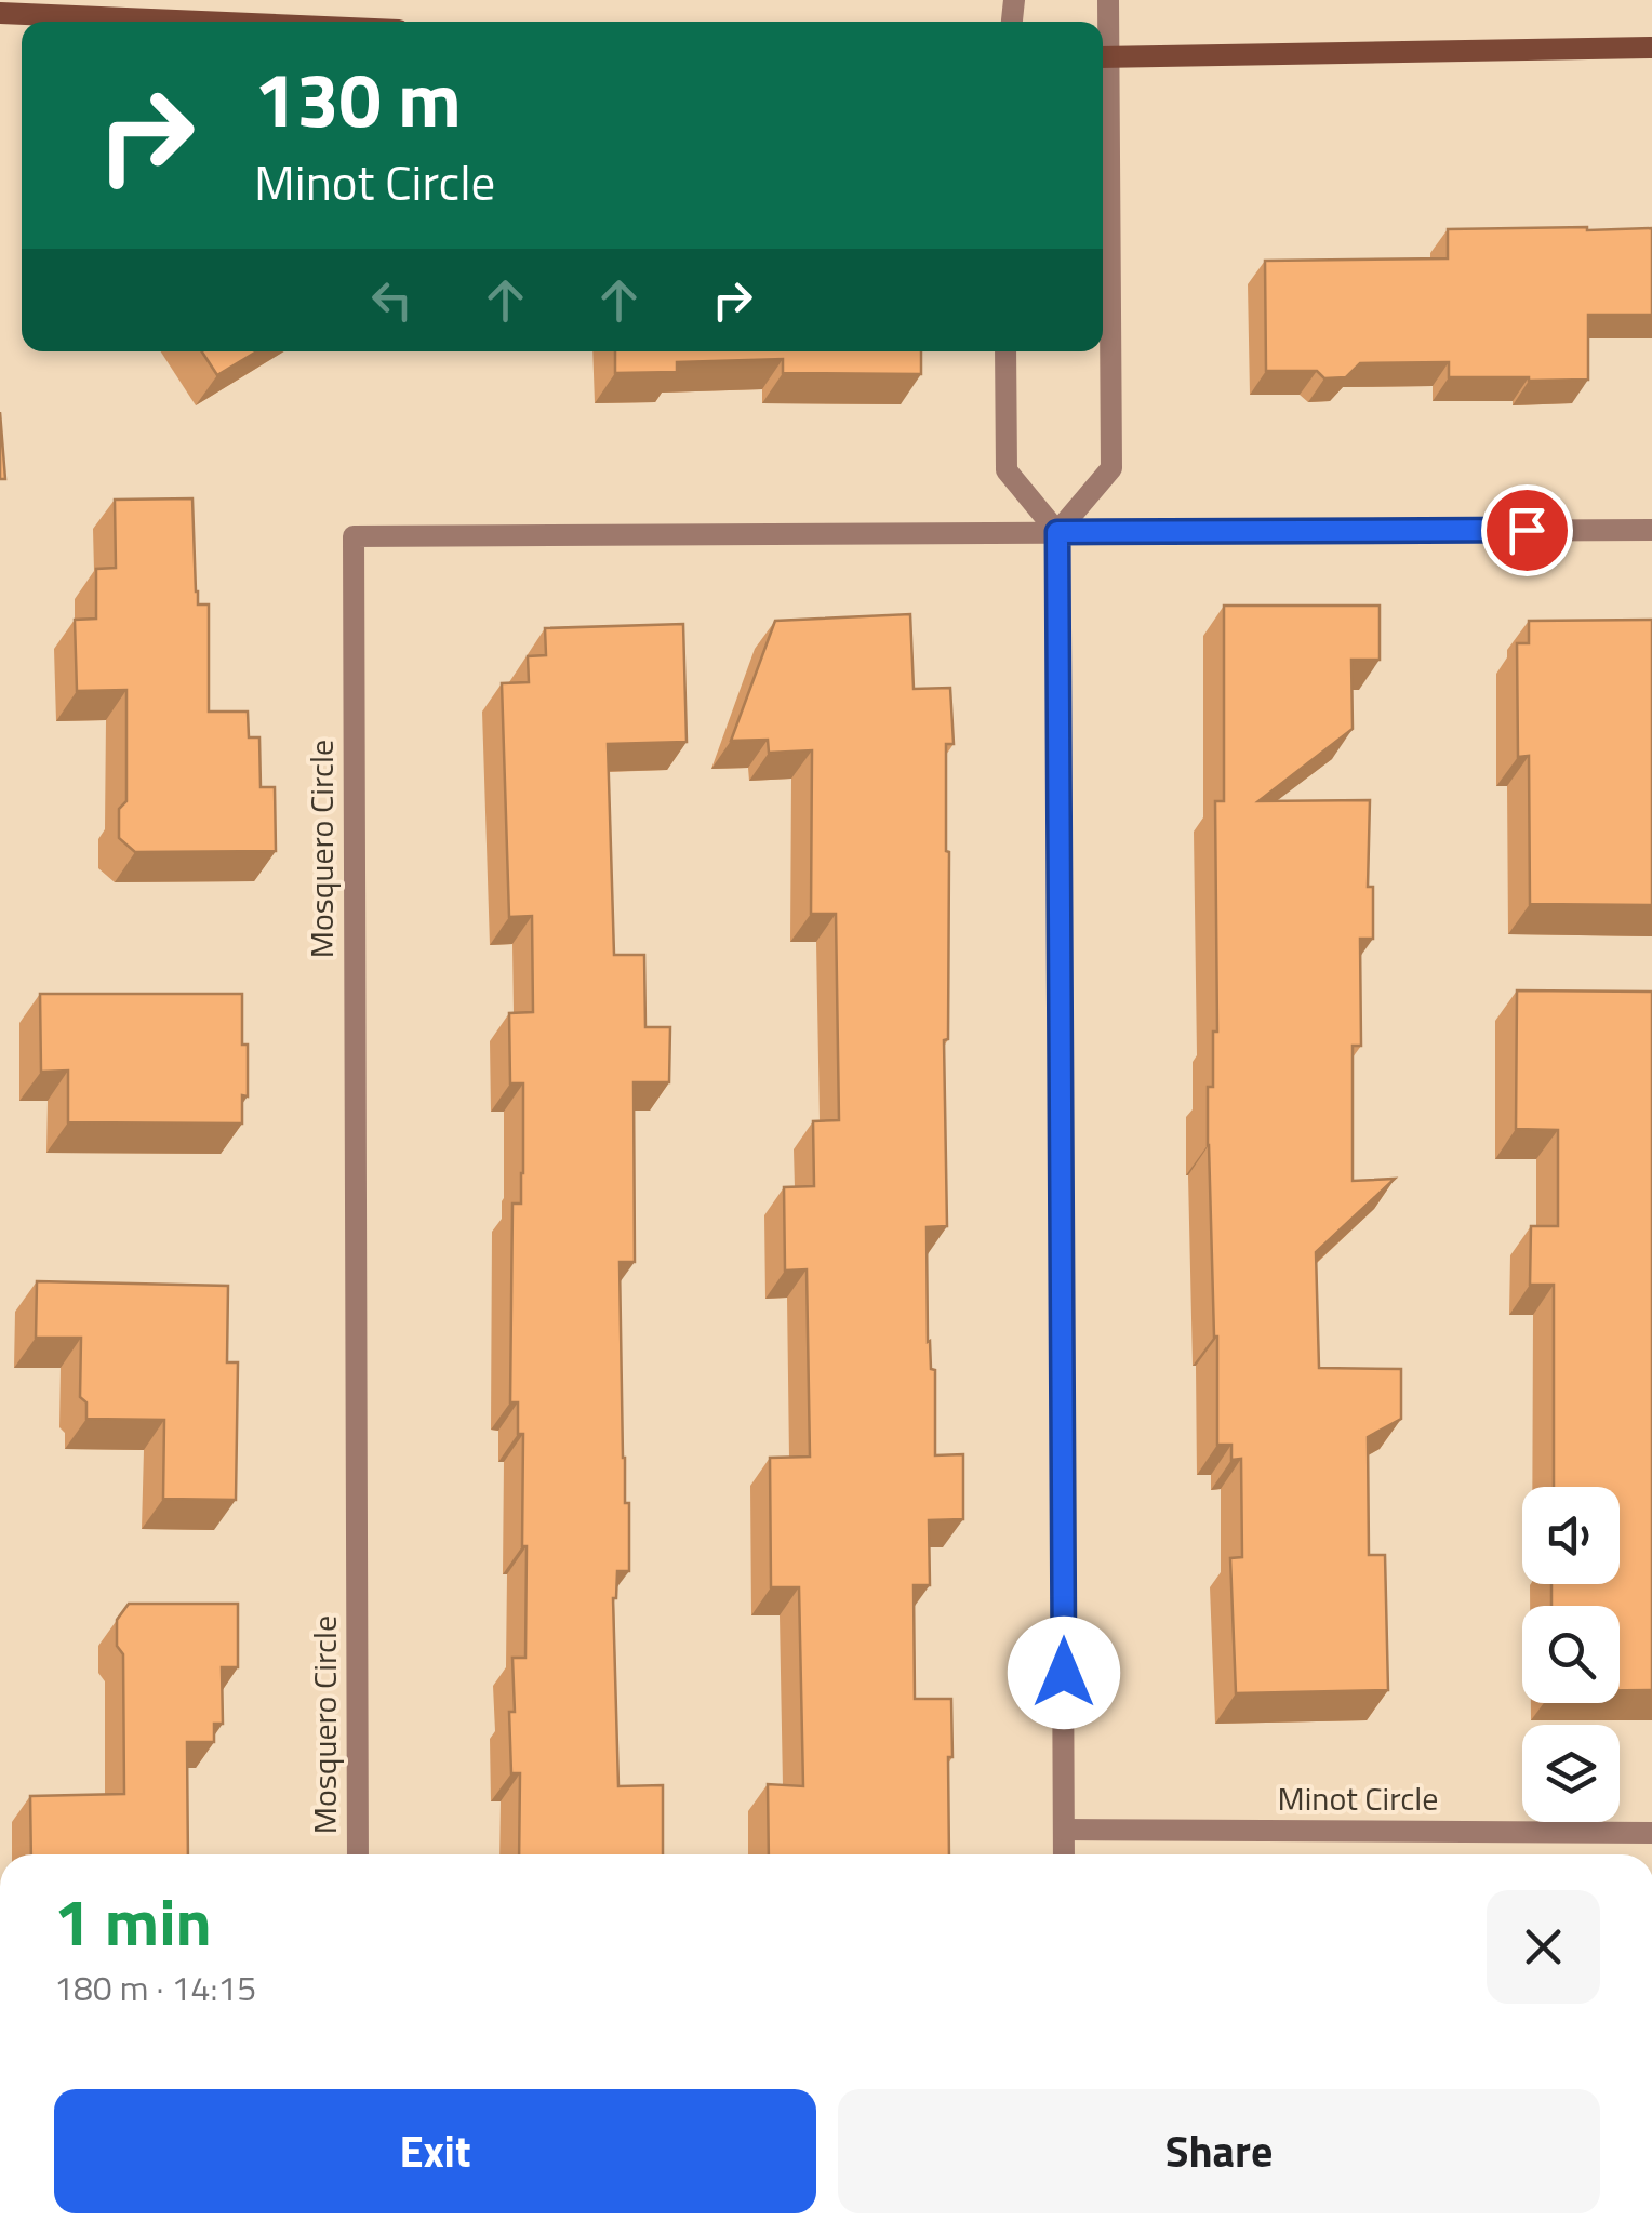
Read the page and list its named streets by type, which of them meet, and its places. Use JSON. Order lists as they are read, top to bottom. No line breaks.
{"streets":{"street":["Mosquero Circle","Minot Circle"]},"page":{"turn":["130 m","Minot Circle"],"heading":["1 min","180 m · 14:15"],"buttons":["Exit","Share"]}}
